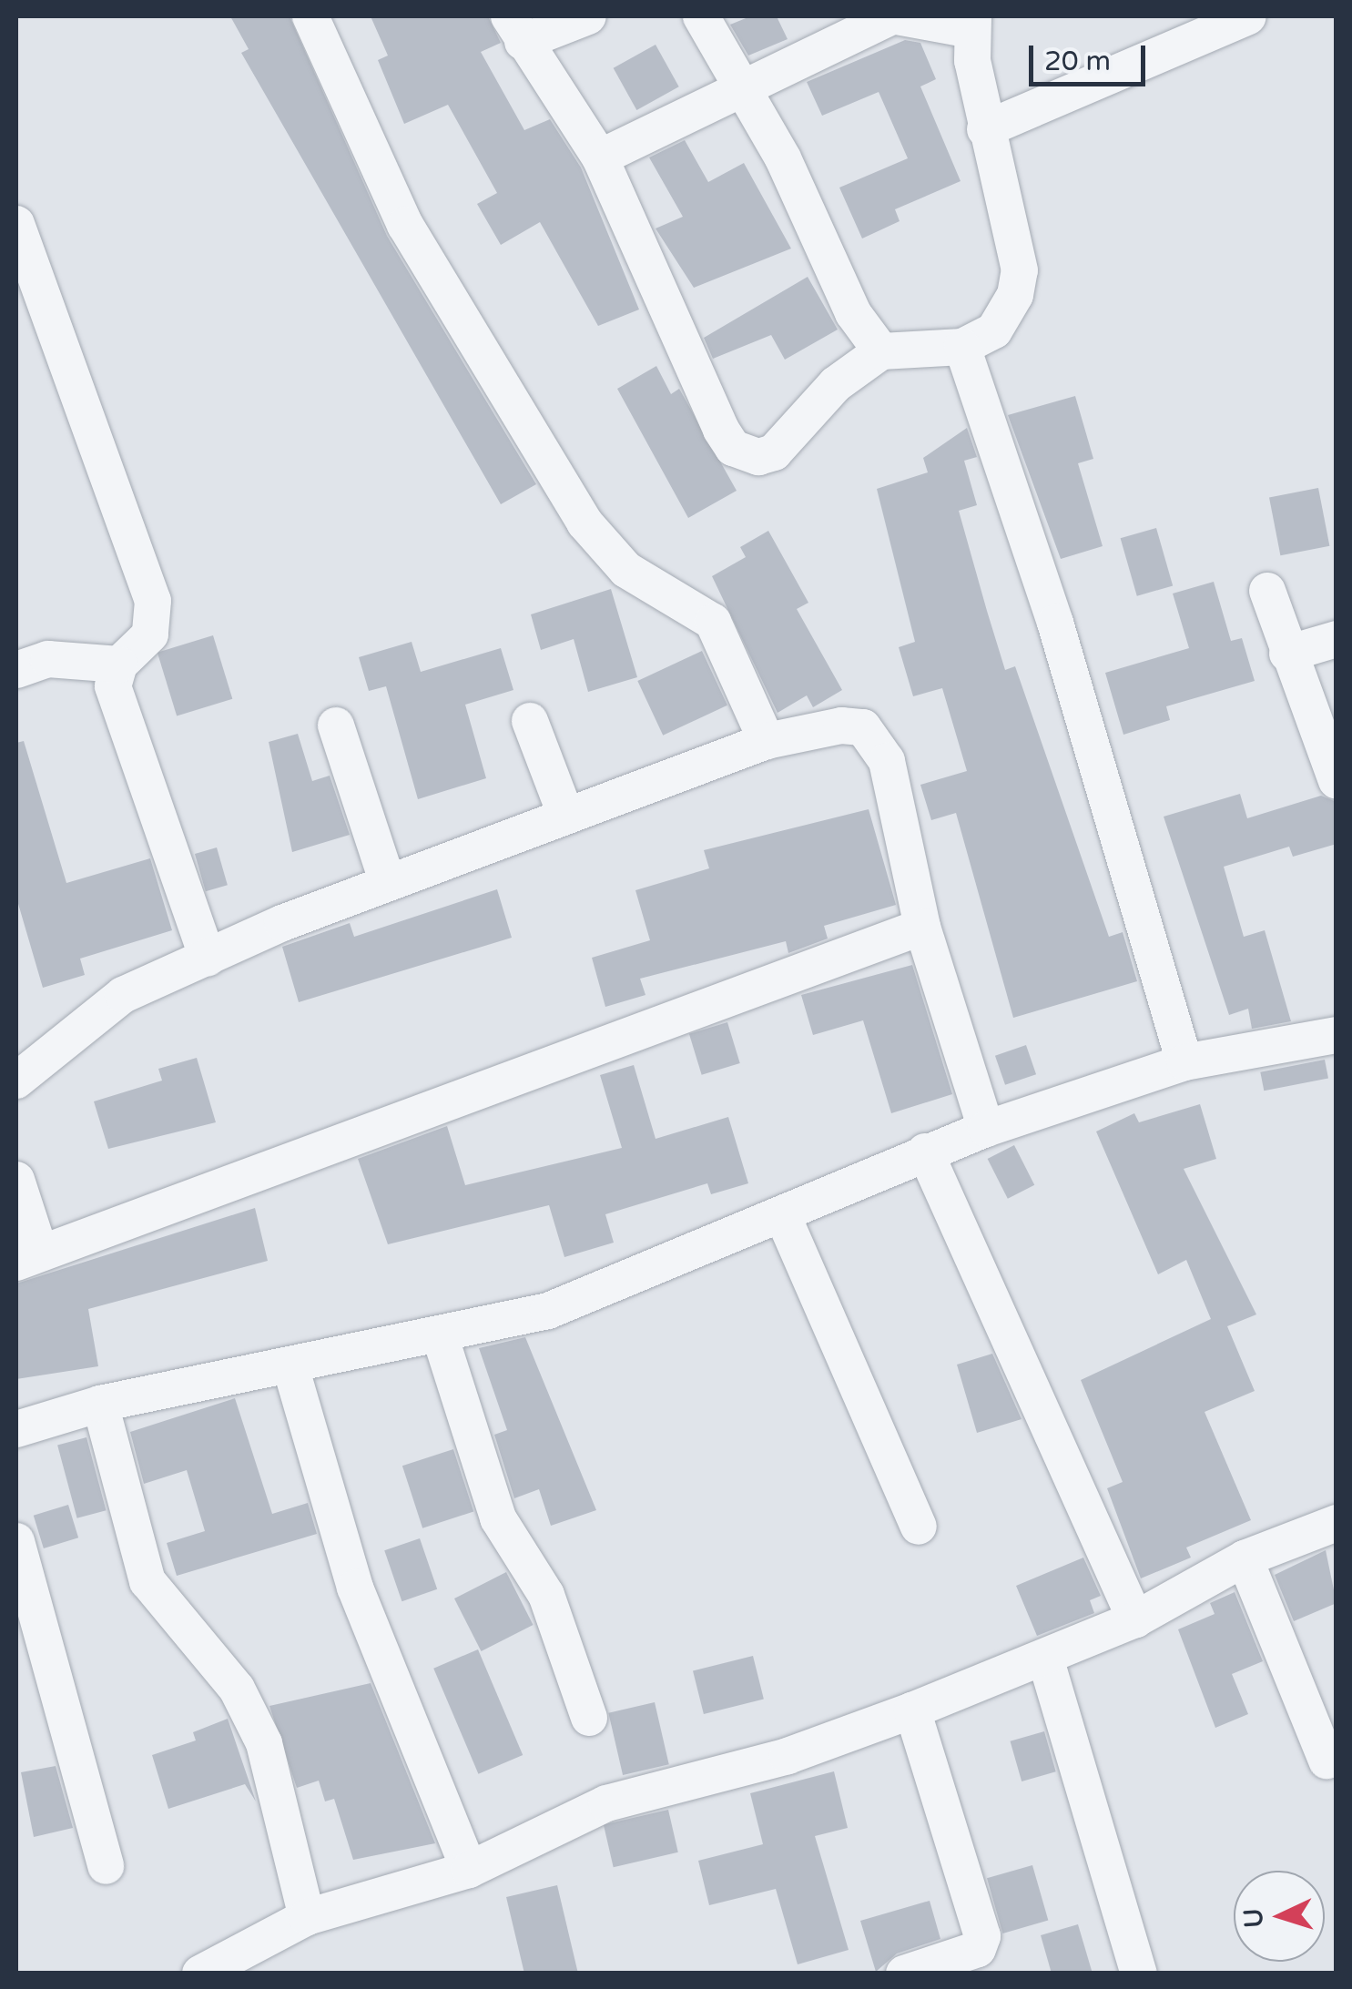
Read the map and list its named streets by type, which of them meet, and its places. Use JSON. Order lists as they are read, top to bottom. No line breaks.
{"scale_bar":"20 m","north":"left"}
